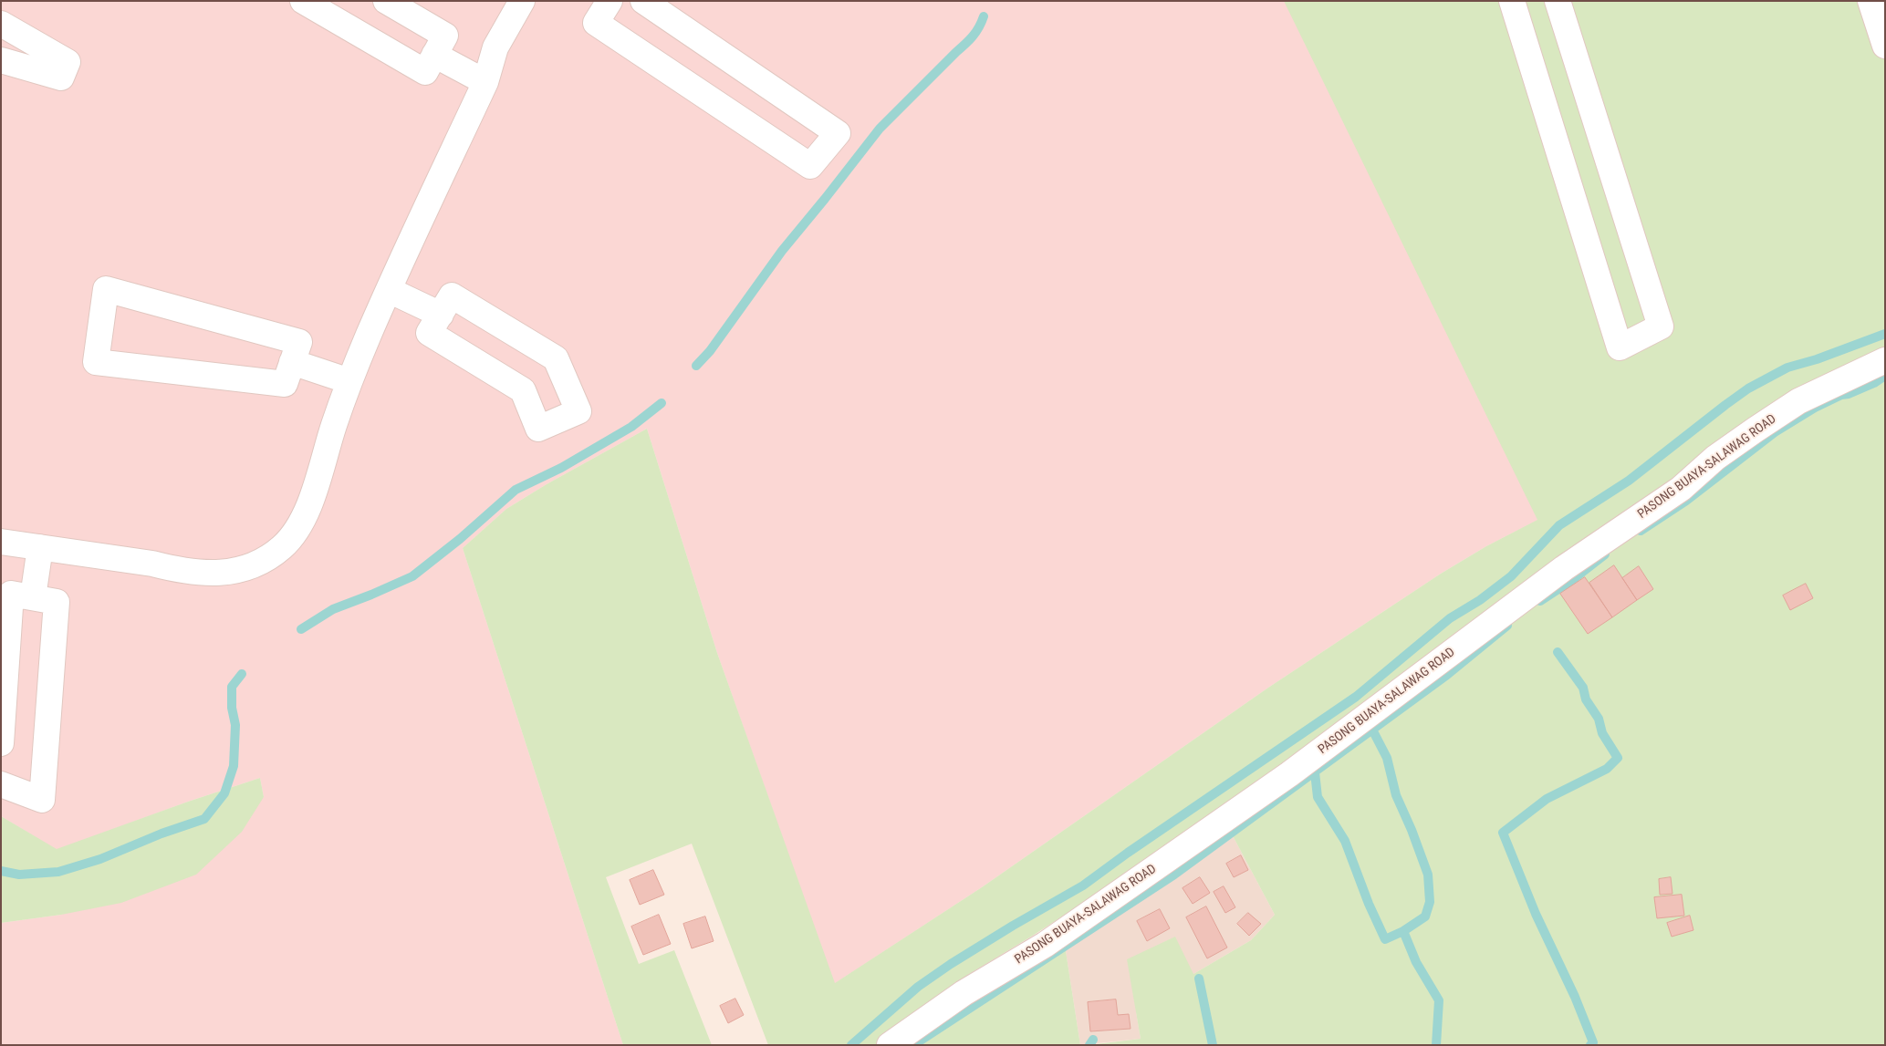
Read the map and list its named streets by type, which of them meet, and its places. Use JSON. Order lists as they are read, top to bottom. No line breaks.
{"streets":{"street":["PASONG BUAYA-SALAWAG ROAD"]}}
